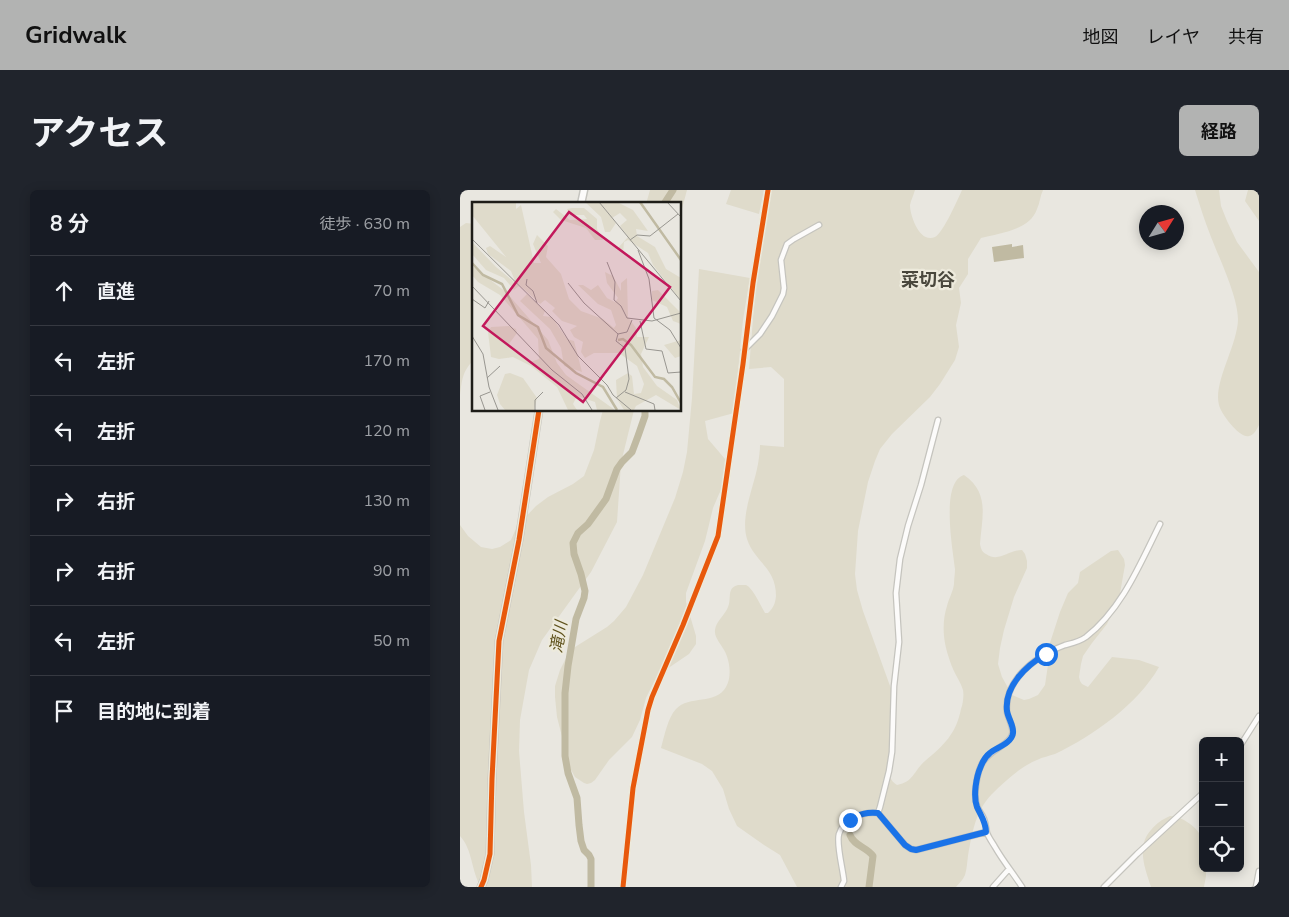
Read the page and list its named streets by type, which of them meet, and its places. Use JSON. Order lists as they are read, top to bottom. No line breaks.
{"districts":["菜切谷"],"water":["滝川"],"north":"top right","page":{"header":"Gridwalk","nav":["地図","レイヤ","共有"],"title":"アクセス","buttons":"経路","heading":["8 分","徒歩 · 630 m"],"list":[["直進","70 m"],["左折","170 m"],["左折","120 m"],["右折","130 m"],["右折","90 m"],["左折","50 m"],"目的地に到着"],"map_buttons":["+","−"]}}
